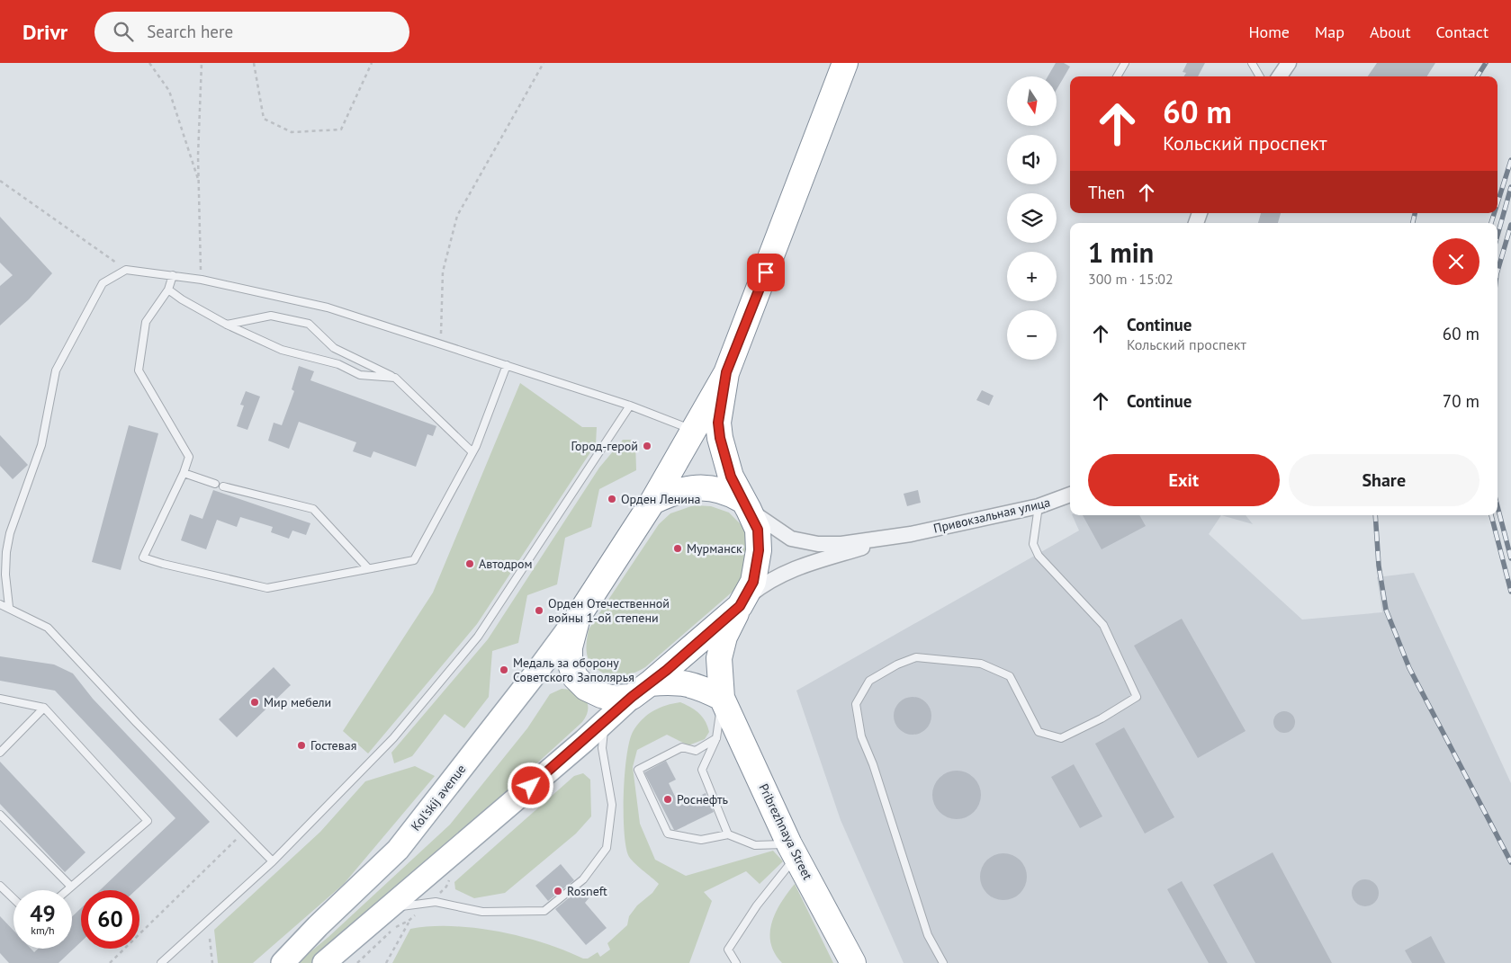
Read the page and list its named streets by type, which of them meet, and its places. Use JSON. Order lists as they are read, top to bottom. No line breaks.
{"streets":{"highway":["Pribrezhnaya Street"],"main road":["Kol'skij avenue"],"street":["Привокзальная улица"]},"places":["Город-герой","Орден Ленина","Мурманск","Автодром","Орден Отечественной войны 1-ой степени","Медаль за оборону Советского Заполярья","Мир мебели","Гостевая","Роснефть","Rosneft"],"north":"bottom","page":{"header":"Drivr","search":"Search here","nav":["Home","Map","About","Contact"],"map_buttons":["+","−"],"turn":["60 m","Кольский проспект"],"then":"Then","heading":["1 min","300 m · 15:02"],"list":[{"name":"Continue","note":"Кольский проспект","value":"60 m"},{"name":"Continue","value":"70 m"}],"buttons":["Exit","Share"],"speed":"49 km/h","limit":"60"}}
